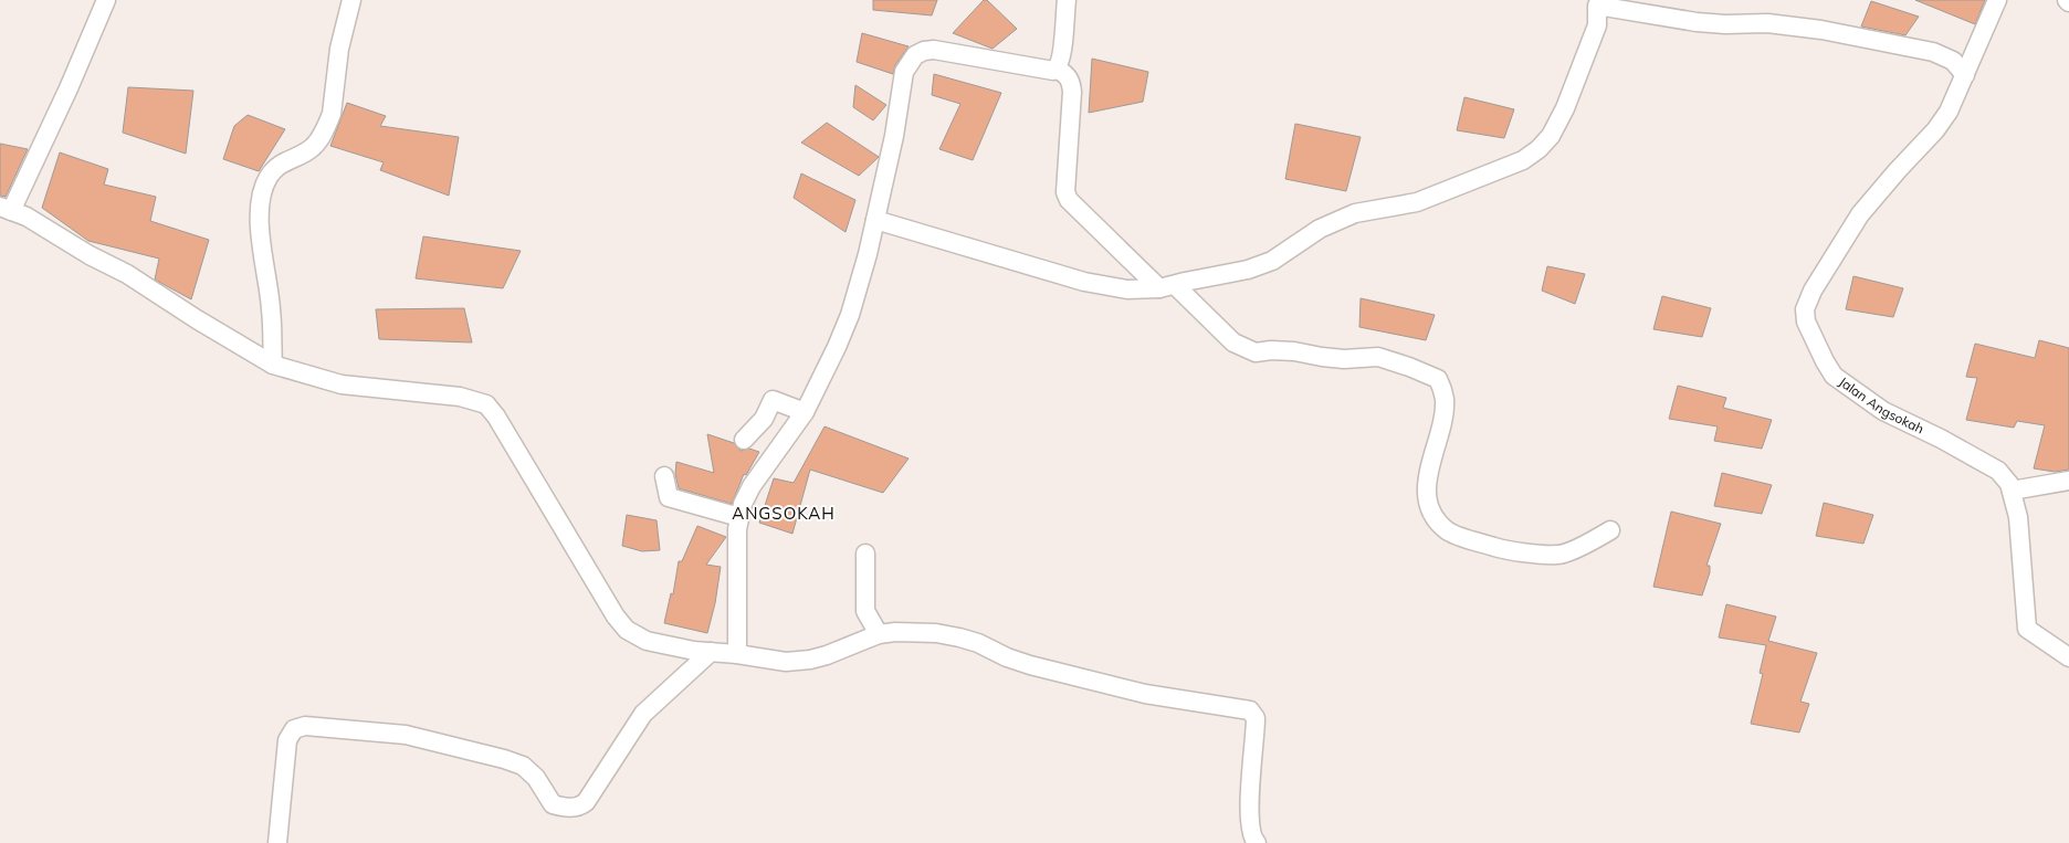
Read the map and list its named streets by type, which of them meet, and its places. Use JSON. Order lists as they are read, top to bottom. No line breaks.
{"streets":{"street":["Jalan Angsokah"]},"districts":["ANGSOKAH"]}
